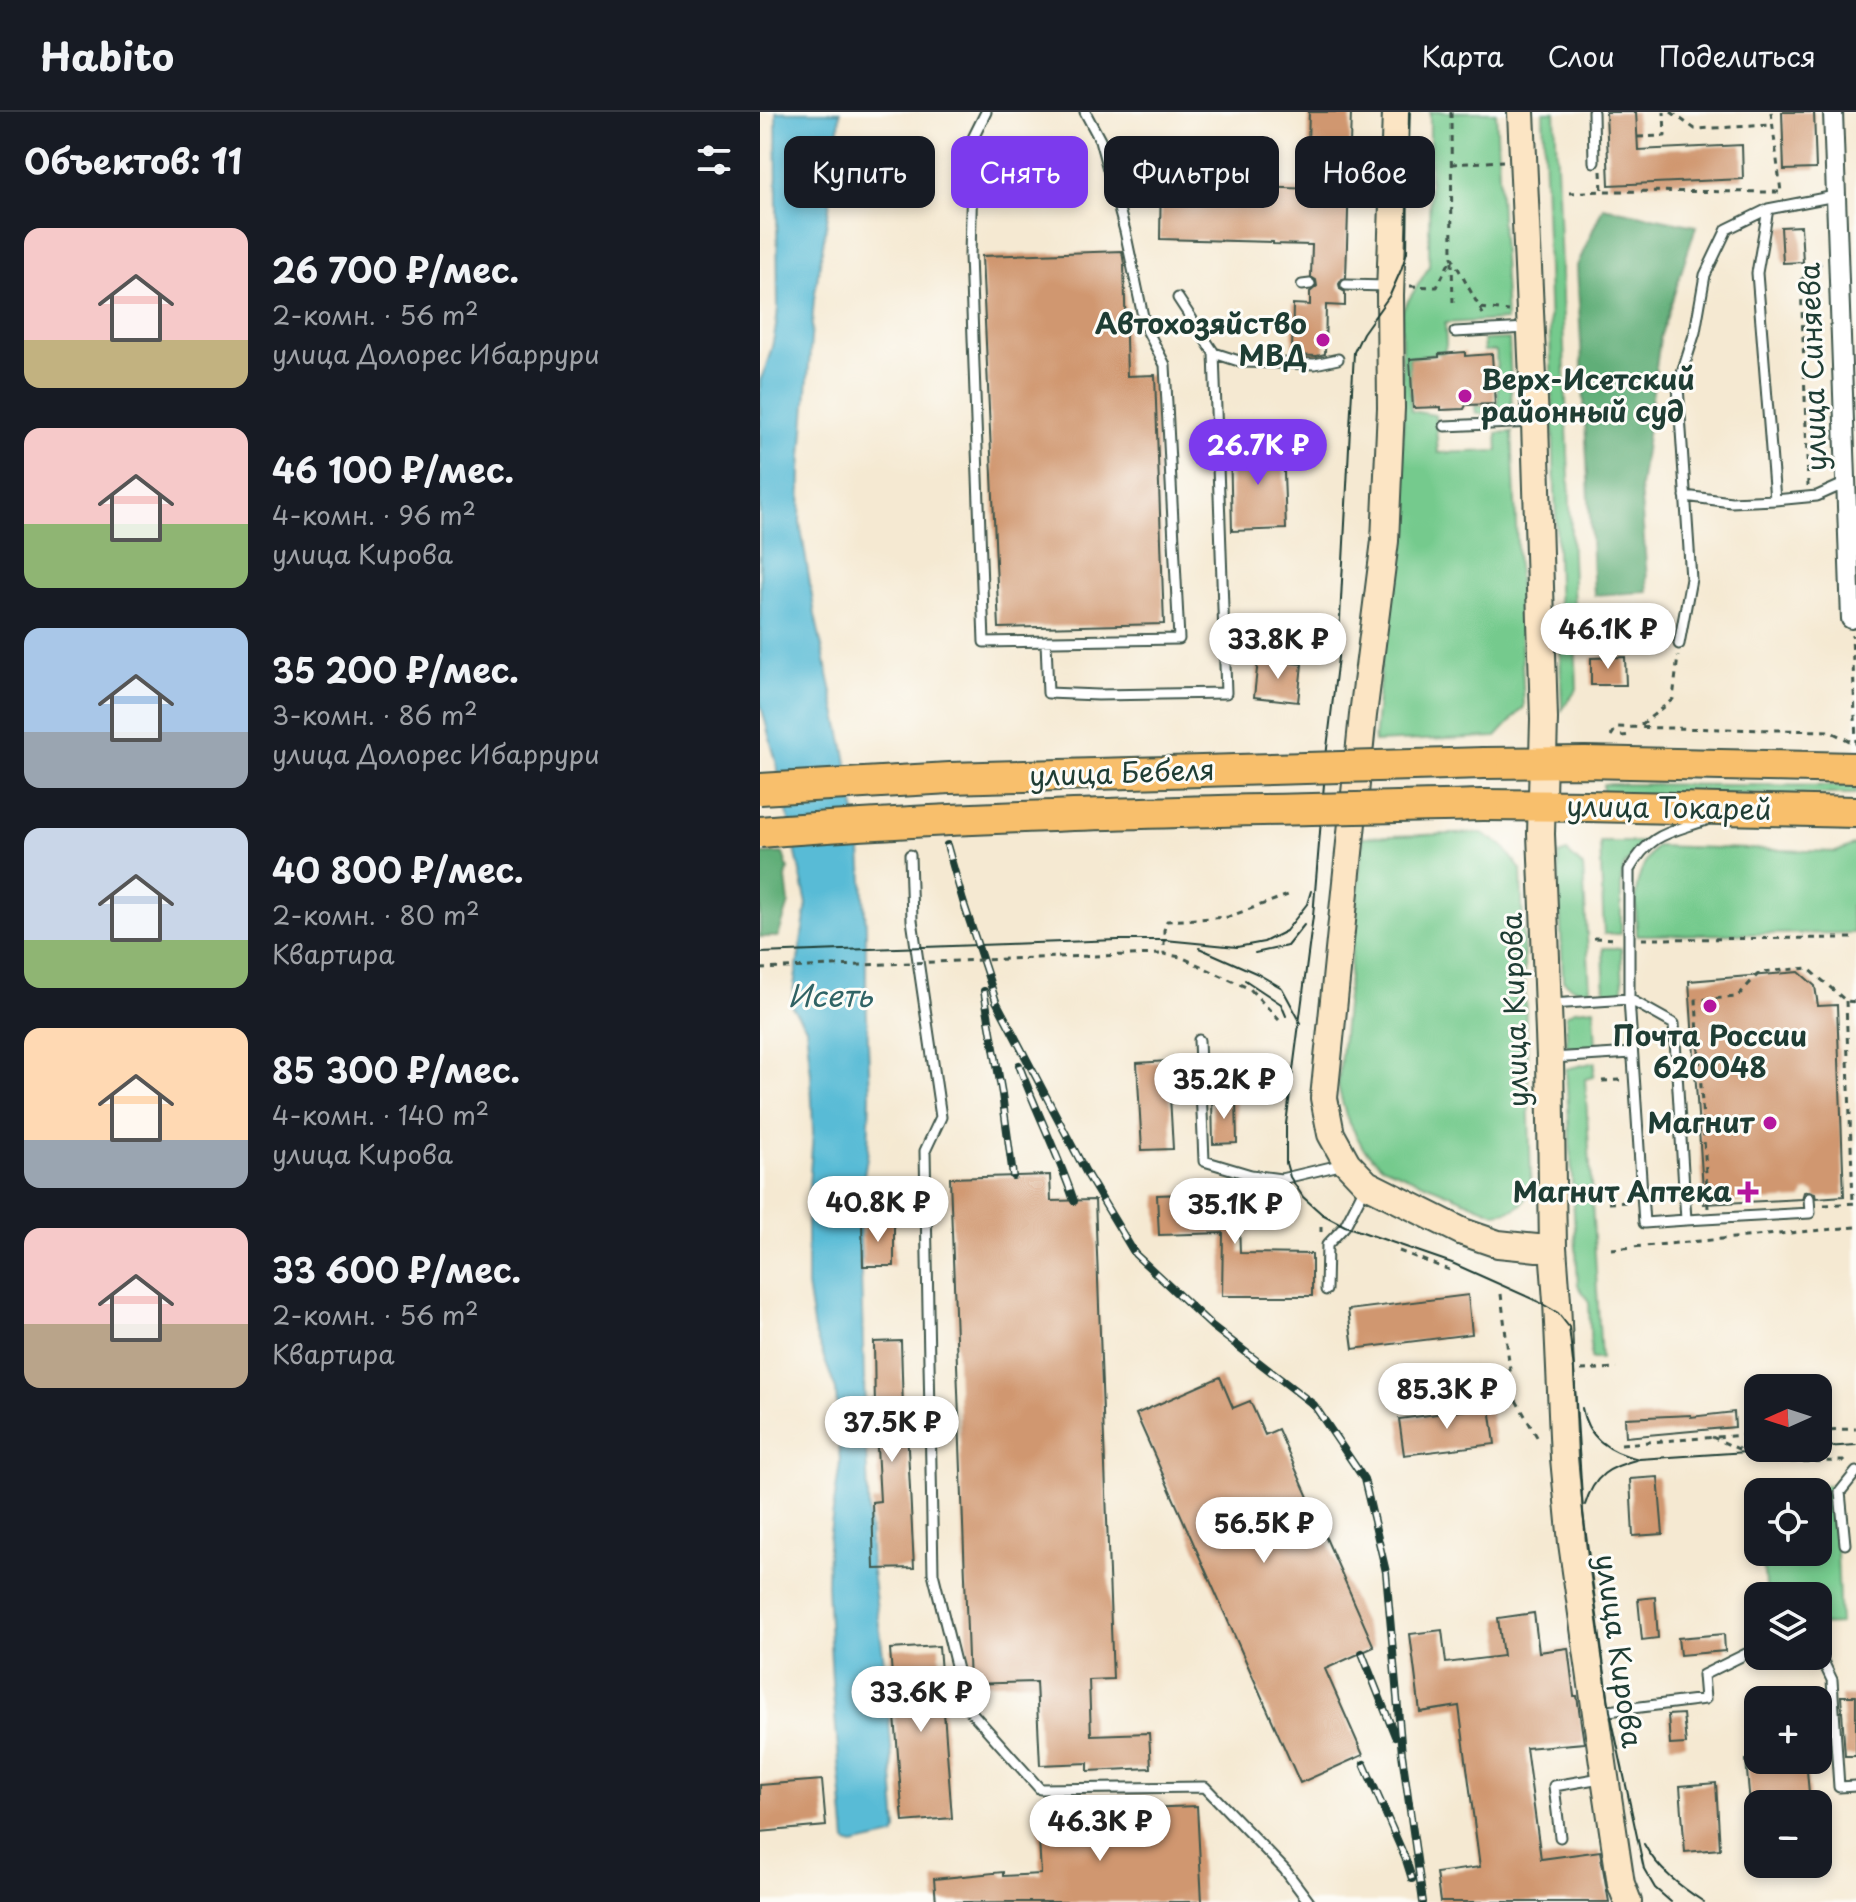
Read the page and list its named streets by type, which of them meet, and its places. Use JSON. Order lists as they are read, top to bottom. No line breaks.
{"streets":{"main road":["улица Бебеля","улица Токарей","улица Кирова"],"street":["улица Синяева"]},"crossings":[["улица Бебеля","улица Токарей"],["улица Токарей","улица Кирова"]],"water":["Исеть"],"places":{"other":["Автохозяйство МВД","Верх-Исетский районный суд","Почта России 620048","Магнит"],"health":["Магнит Аптека"]},"north":"left","page":{"header":"Habito","nav":["Карта","Слои","Поделиться"],"heading":"Объектов: 11","chip":["Купить","Снять","Фильтры","Новое"],"list":[{"name":"26 700 ₽/мес.","note":"2-комн. · 56 m² · улица Долорес Ибаррури"},{"name":"46 100 ₽/мес.","note":"4-комн. · 96 m² · улица Кирова"},{"name":"35 200 ₽/мес.","note":"3-комн. · 86 m² · улица Долорес Ибаррури"},{"name":"40 800 ₽/мес.","note":"2-комн. · 80 m² · Квартира"},{"name":"85 300 ₽/мес.","note":"4-комн. · 140 m² · улица Кирова"},{"name":"33 600 ₽/мес.","note":"2-комн. · 56 m² · Квартира"}],"price":["26.7K ₽","46.1K ₽","33.8K ₽","35.2K ₽","40.8K ₽","35.1K ₽","85.3K ₽","37.5K ₽","56.5K ₽","33.6K ₽","46.3K ₽"],"map_buttons":["+","−"]}}
